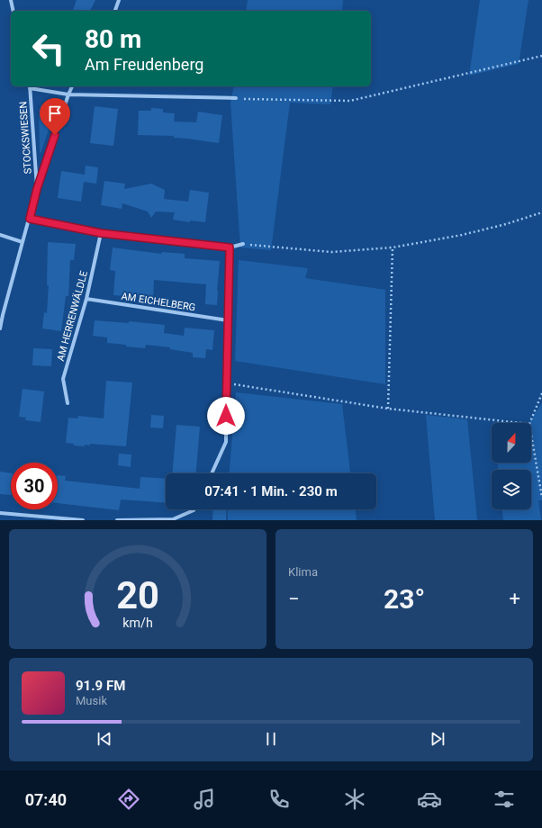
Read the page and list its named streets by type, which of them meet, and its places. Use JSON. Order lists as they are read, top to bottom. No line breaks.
{"streets":{"street":["STOCKSWIESEN","AM EICHELBERG","AM HERRENWÄLDLE"]},"crossings":[["AM EICHELBERG","AM HERRENWÄLDLE"]],"north":"top","page":{"turn":["80 m","Am Freudenberg"],"limit":"30","trip":"07:41 · 1 Min. · 230 m","tile":"Klima","heat":["−","23°","+"],"song":["91.9 FM","Musik"],"tabs":"07:40","gauge":["20","km/h"]}}
